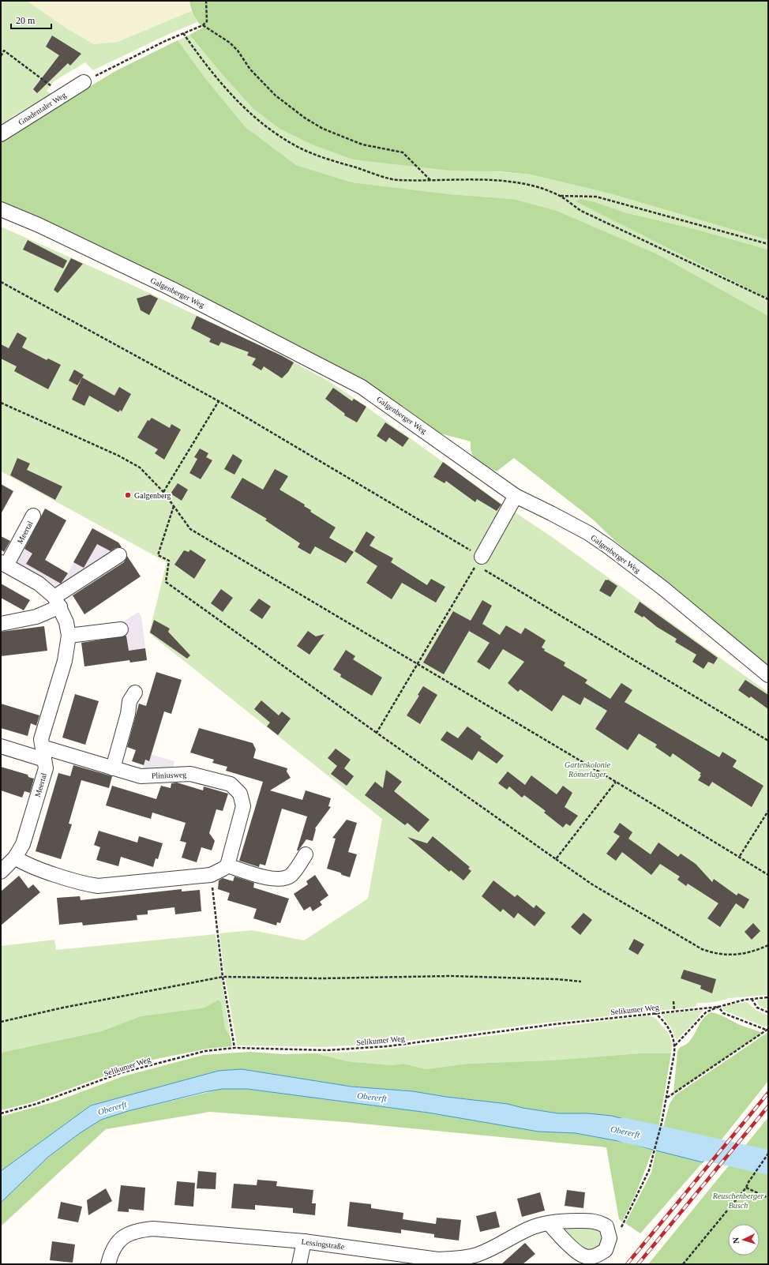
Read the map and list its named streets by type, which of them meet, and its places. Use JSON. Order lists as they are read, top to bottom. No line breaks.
{"streets":{"street":["Gnadentaler Weg","Galgenberger Weg","Meertal","Pliniusweg","Lessingstraße"],"path":["Selikumer Weg"]},"crossings":[["Meertal","Pliniusweg"]],"water":["Obererft"],"parks":["Gartenkolonie Römerlager","Reuschenberger Busch"],"places":["Galgenberg"],"scale_bar":"20 m","north":"left"}
